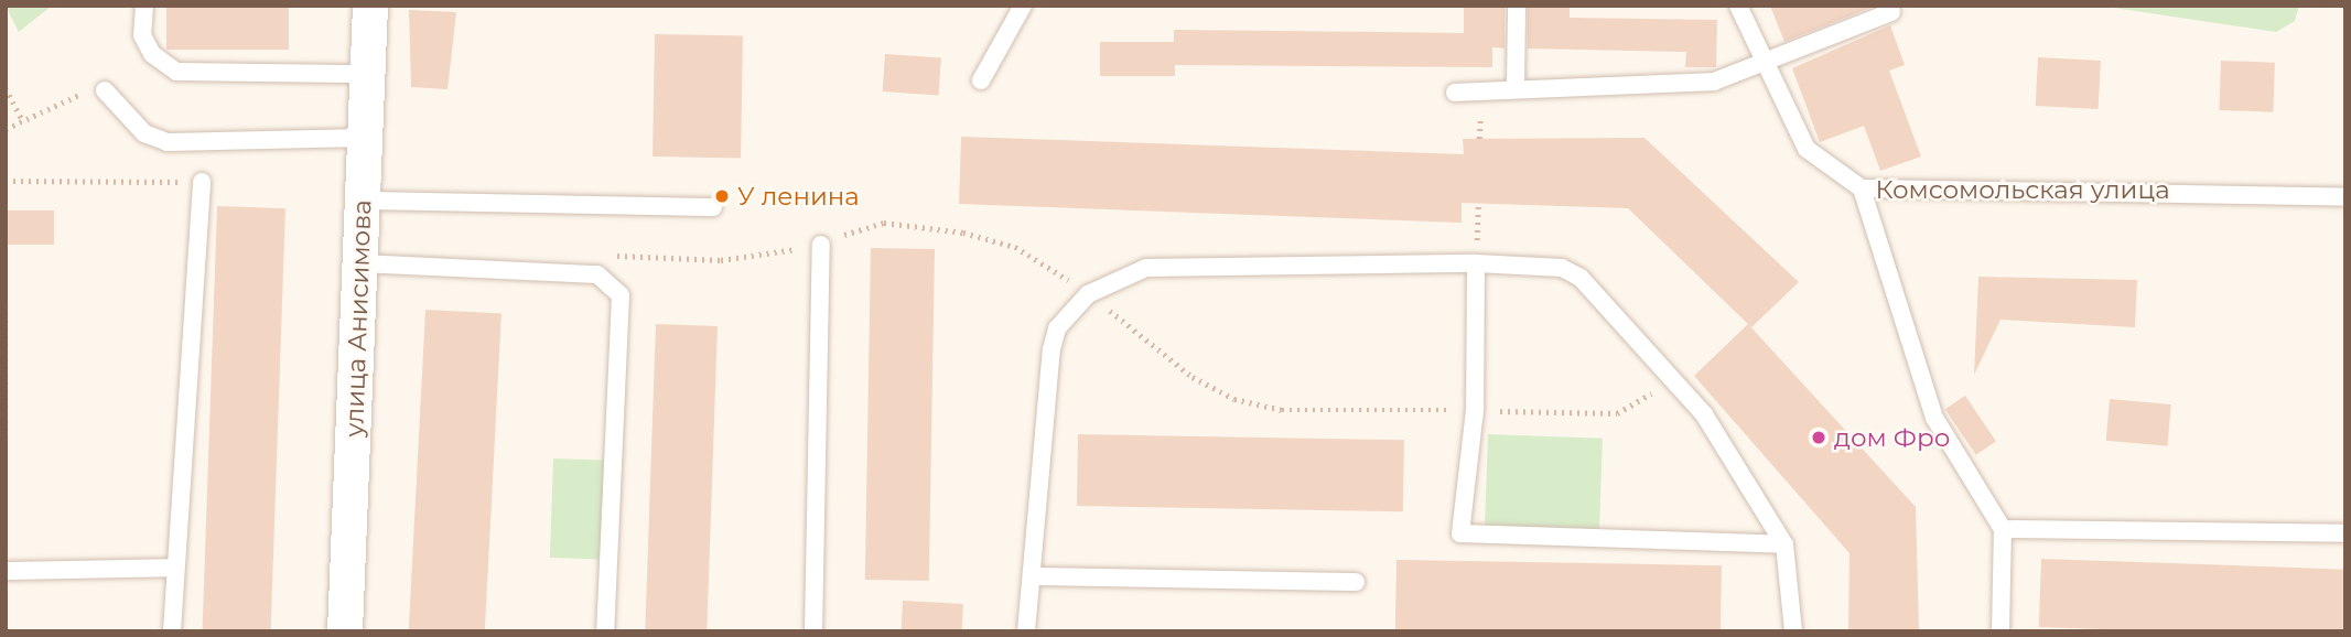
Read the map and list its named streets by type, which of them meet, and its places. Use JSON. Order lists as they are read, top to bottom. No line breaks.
{"streets":{"street":["улица Анисимова"],"lane":["Комсомольская улица"]},"places":["У ленина","дом Фро"]}
